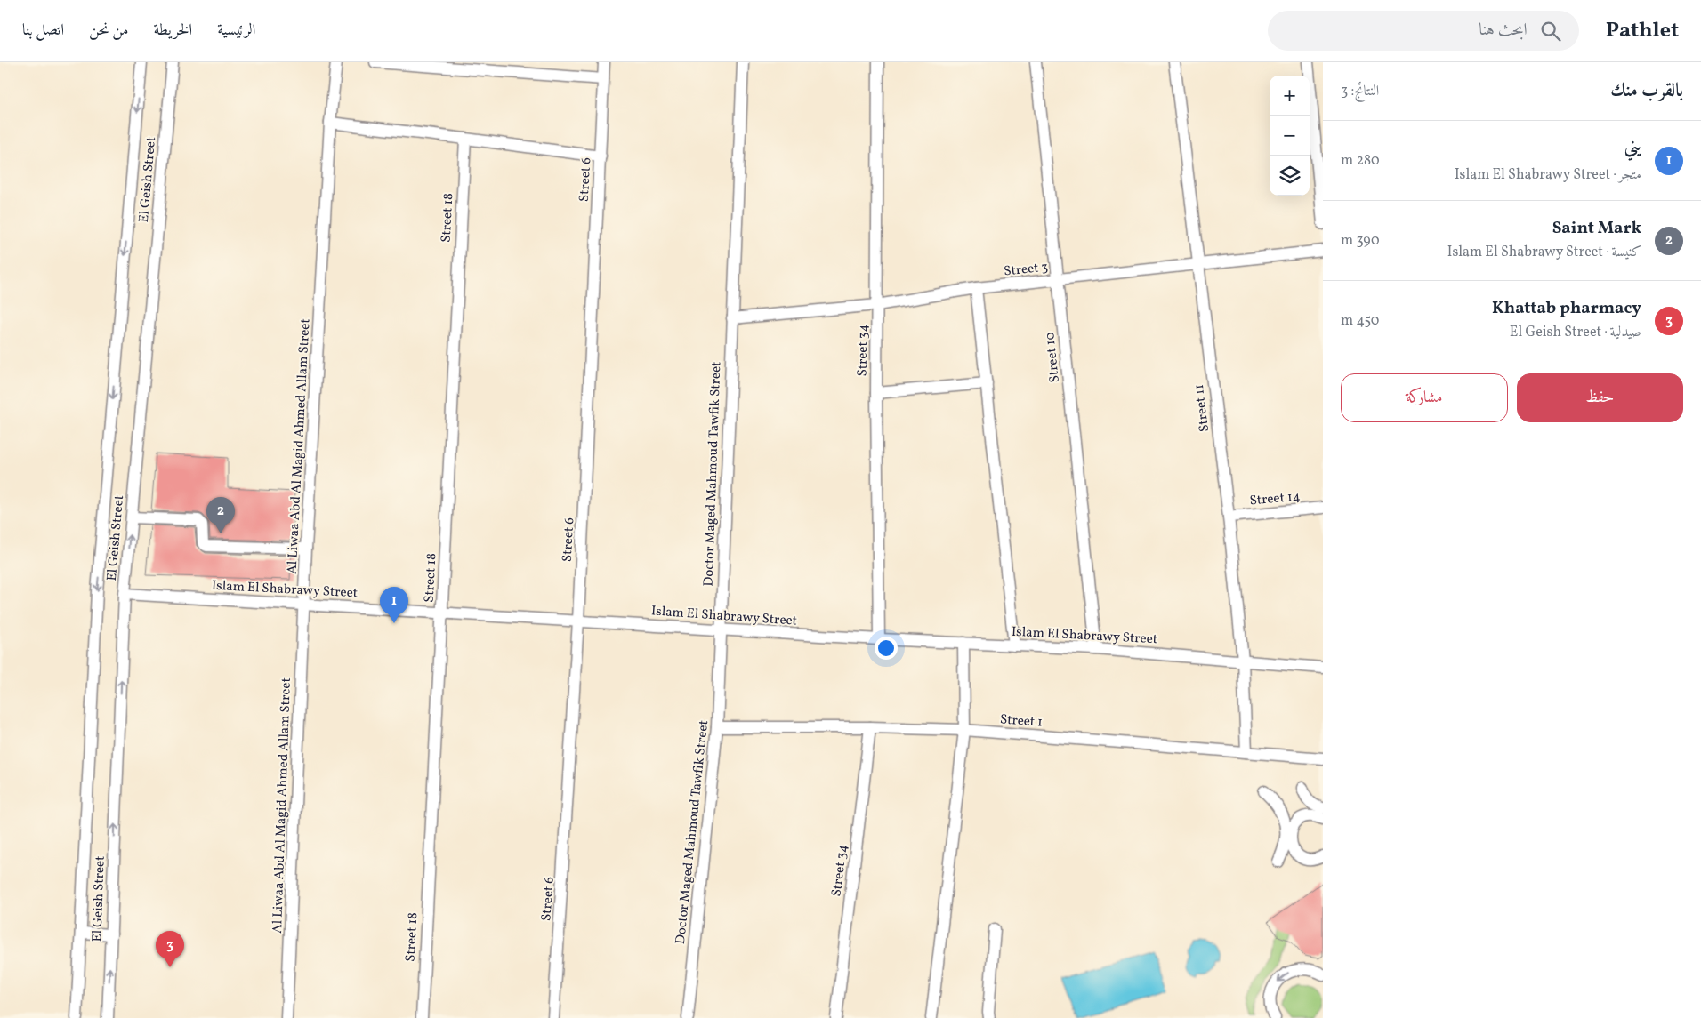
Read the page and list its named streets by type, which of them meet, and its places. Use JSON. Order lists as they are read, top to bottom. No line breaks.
{"streets":{"street":["El Geish Street","Street 6","Street 18","Street 3","Street 34","Street 10","Street 11","Al Liwaa Abd Al Magid Ahmed Allam Street","Doctor Maged Mahmoud Tawfik Street","Street 14","Islam El Shabrawy Street","Street 1"]},"crossings":[["El Geish Street","Islam El Shabrawy Street"],["Street 6","Islam El Shabrawy Street"],["Street 18","Islam El Shabrawy Street"],["Street 3","Street 34"],["Street 3","Street 10"],["Street 3","Street 11"],["Street 3","Doctor Maged Mahmoud Tawfik Street"],["Street 34","Islam El Shabrawy Street"],["Street 34","Street 1"],["Street 10","Islam El Shabrawy Street"],["Street 11","Street 14"],["Street 11","Islam El Shabrawy Street"],["Street 11","Street 1"],["Al Liwaa Abd Al Magid Ahmed Allam Street","Islam El Shabrawy Street"],["Doctor Maged Mahmoud Tawfik Street","Islam El Shabrawy Street"],["Doctor Maged Mahmoud Tawfik Street","Street 1"]],"page":{"header":"Pathlet","search":"ابحث هنا","nav":["الرئيسية","الخريطة","من نحن","اتصل بنا"],"heading":["بالقرب منك","النتائج: 3"],"map_buttons":["+","−"],"list":[{"mark":"1","name":"يني","note":"متجر · Islam El Shabrawy Street","value":"280 m"},{"mark":"2","name":"Saint Mark","note":"كنيسة · Islam El Shabrawy Street","value":"390 m"},{"mark":"3","name":"Khattab pharmacy","note":"صيدلية · El Geish Street","value":"450 m"}],"buttons":["حفظ","مشاركة"],"pins":["2","1","3"]}}
